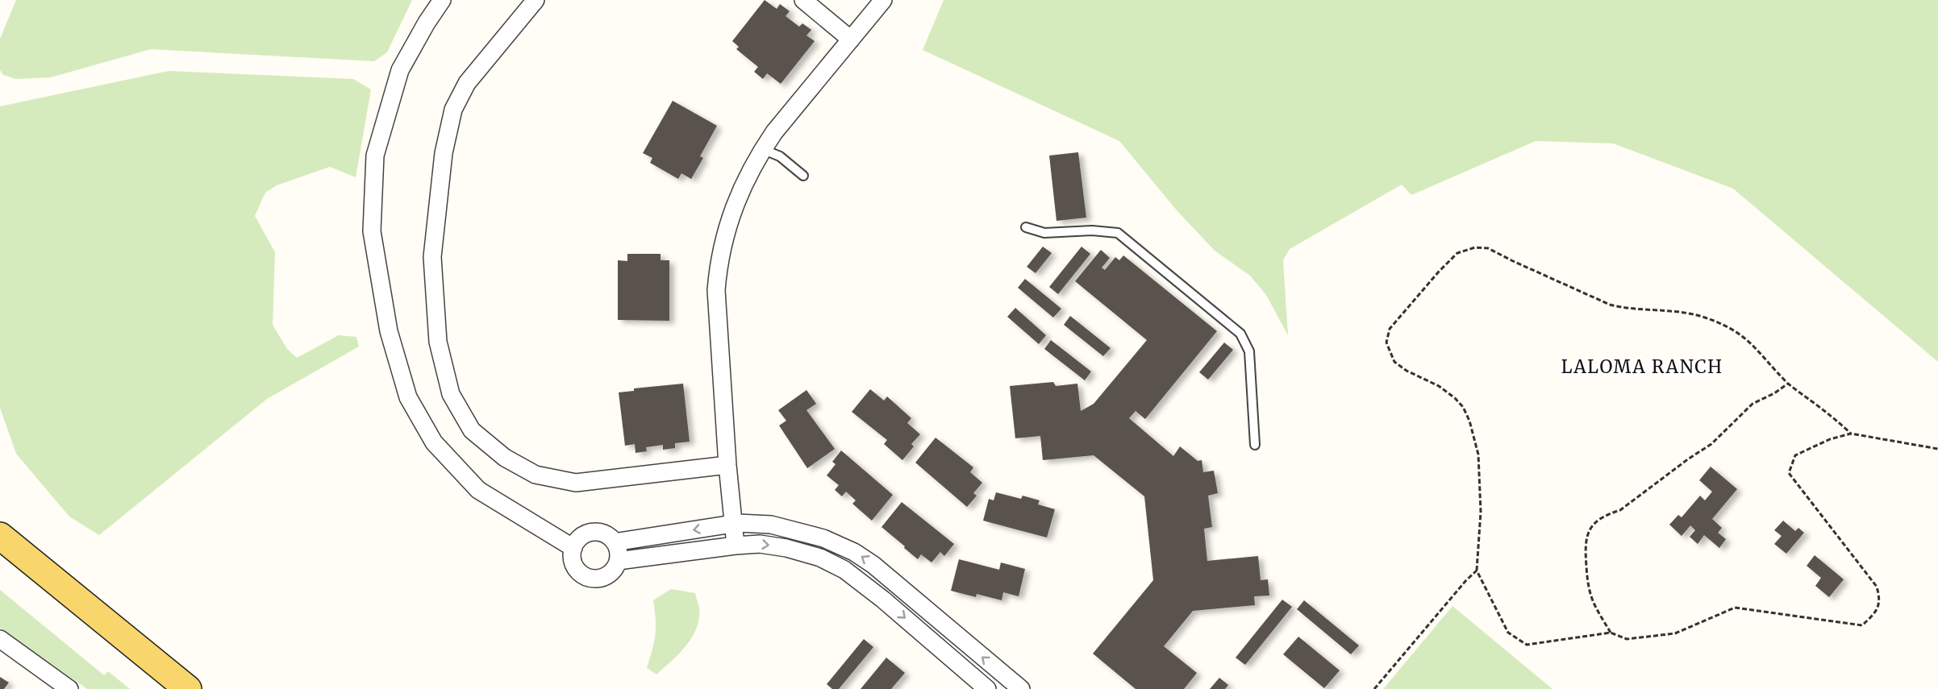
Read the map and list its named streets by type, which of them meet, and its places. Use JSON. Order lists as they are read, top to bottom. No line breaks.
{"districts":["LALOMA RANCH"]}
